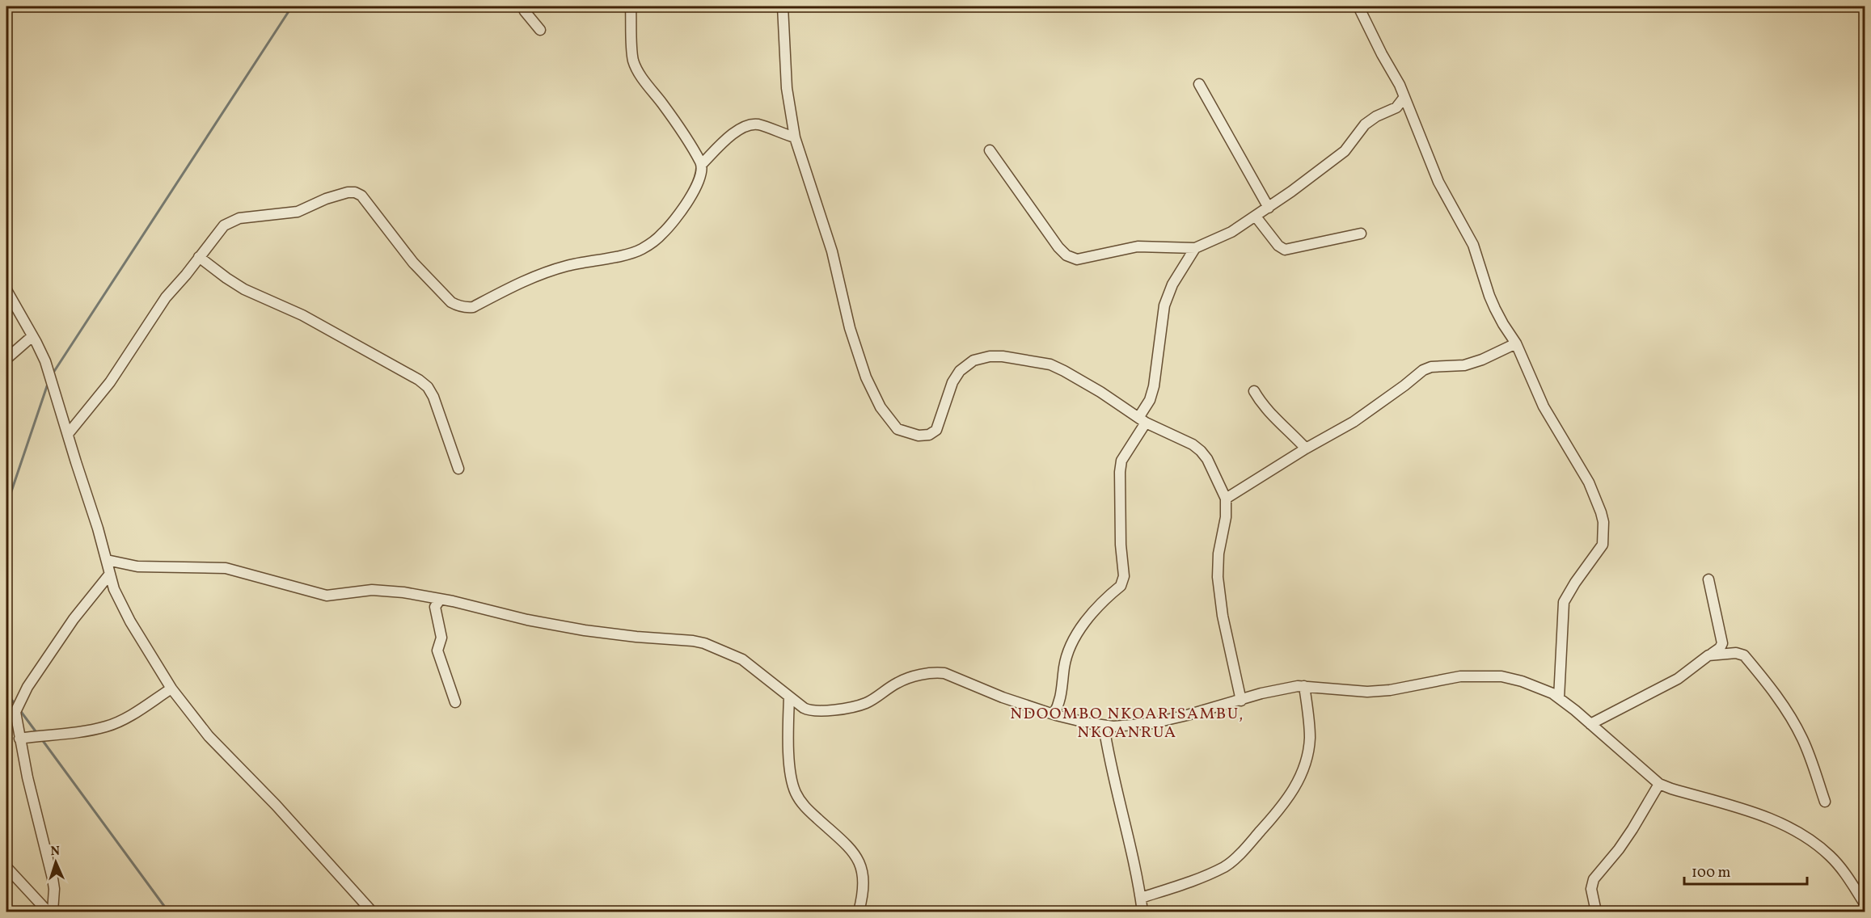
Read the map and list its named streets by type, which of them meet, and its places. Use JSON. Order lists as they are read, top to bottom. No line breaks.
{"districts":["NDOOMBO NKOARISAMBU, NKOANRUA"],"scale_bar":"100 m","north":"top"}
